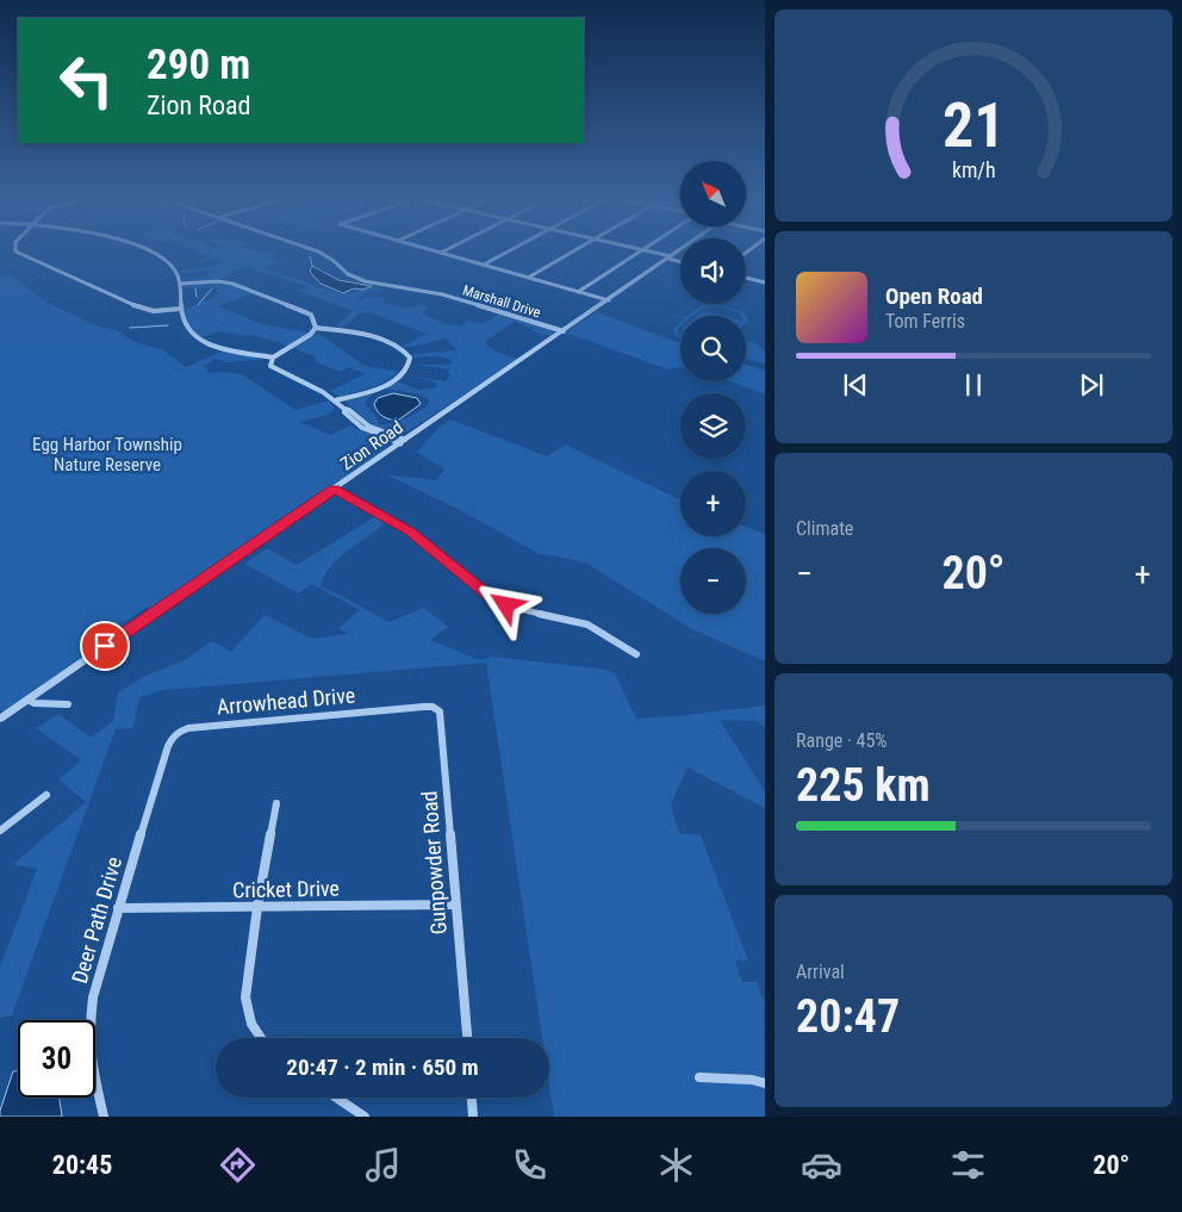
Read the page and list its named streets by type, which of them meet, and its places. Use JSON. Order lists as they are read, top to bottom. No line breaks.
{"streets":{"street":["Marshall Drive","Zion Road","Arrowhead Drive","Gunpowder Road","Cricket Drive","Deer Path Drive"]},"crossings":[["Marshall Drive","Zion Road"],["Arrowhead Drive","Gunpowder Road"],["Arrowhead Drive","Deer Path Drive"],["Gunpowder Road","Cricket Drive"],["Cricket Drive","Deer Path Drive"]],"parks":["Egg Harbor Township Nature Reserve"],"north":"top left","page":{"turn":["290 m","Zion Road"],"map_buttons":["+","−"],"song":["Open Road","Tom Ferris"],"tile":["Climate",["Range · 45%","225 km"],["Arrival","20:47"]],"heat":["−","20°","+"],"limit":"30","trip":"20:47 · 2 min · 650 m","tabs":["20:45","20°"],"gauge":["21","km/h"]}}
